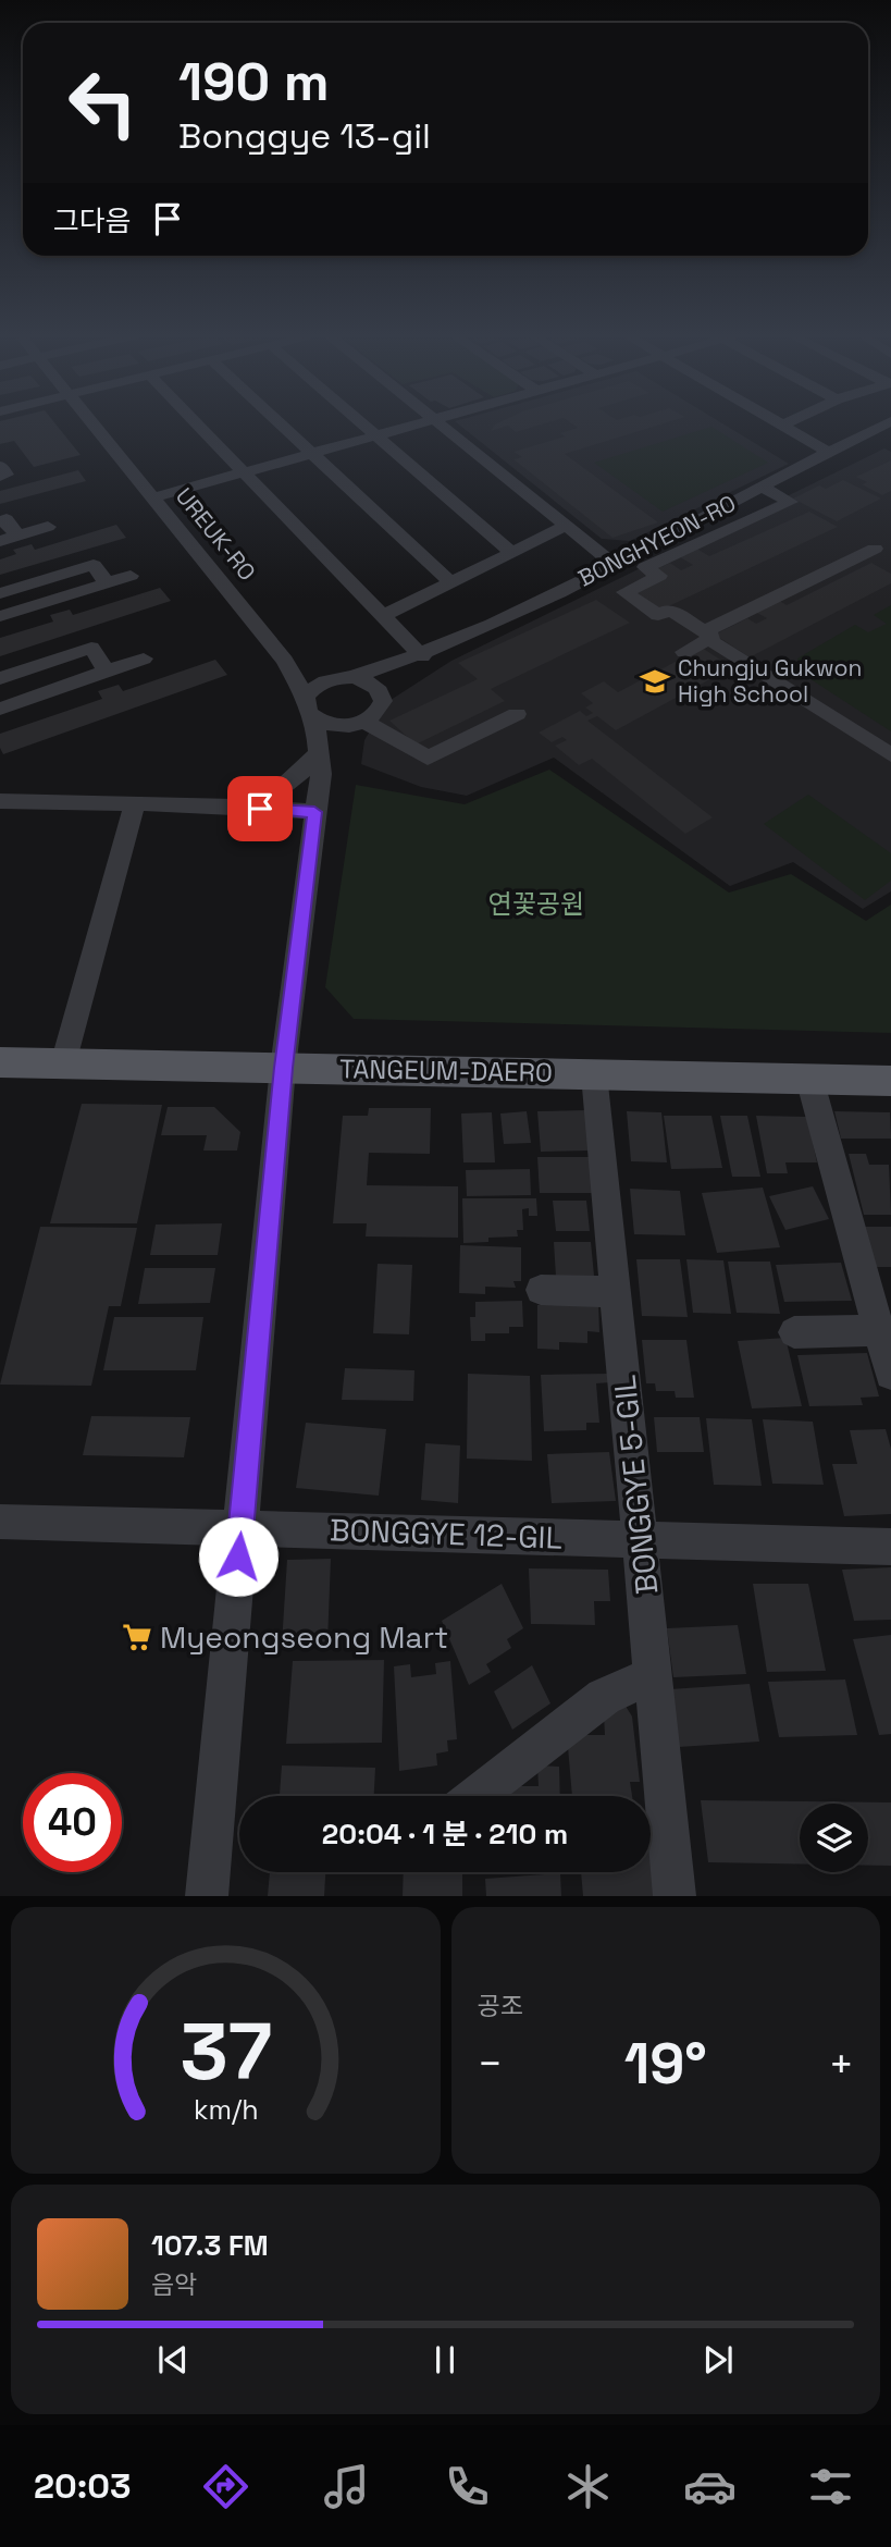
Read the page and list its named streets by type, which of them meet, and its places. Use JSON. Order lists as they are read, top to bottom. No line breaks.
{"streets":{"main road":["TANGEUM-DAERO"],"street":["UREUK-RO","BONGHYEON-RO","BONGGYE 5-GIL","BONGGYE 12-GIL"]},"crossings":[["UREUK-RO","BONGHYEON-RO"],["TANGEUM-DAERO","BONGGYE 5-GIL"],["BONGGYE 5-GIL","BONGGYE 12-GIL"]],"parks":["연꽃공원"],"places":{"school or university":["Chungju Gukwon High School"],"supermarket":["Myeongseong Mart"]},"page":{"turn":["190 m","Bonggye 13-gil"],"then":"그다음","limit":"40","trip":"20:04 · 1 분 · 210 m","tile":"공조","heat":["−","19°","+"],"song":["107.3 FM","음악"],"tabs":"20:03","gauge":["37","km/h"]}}
